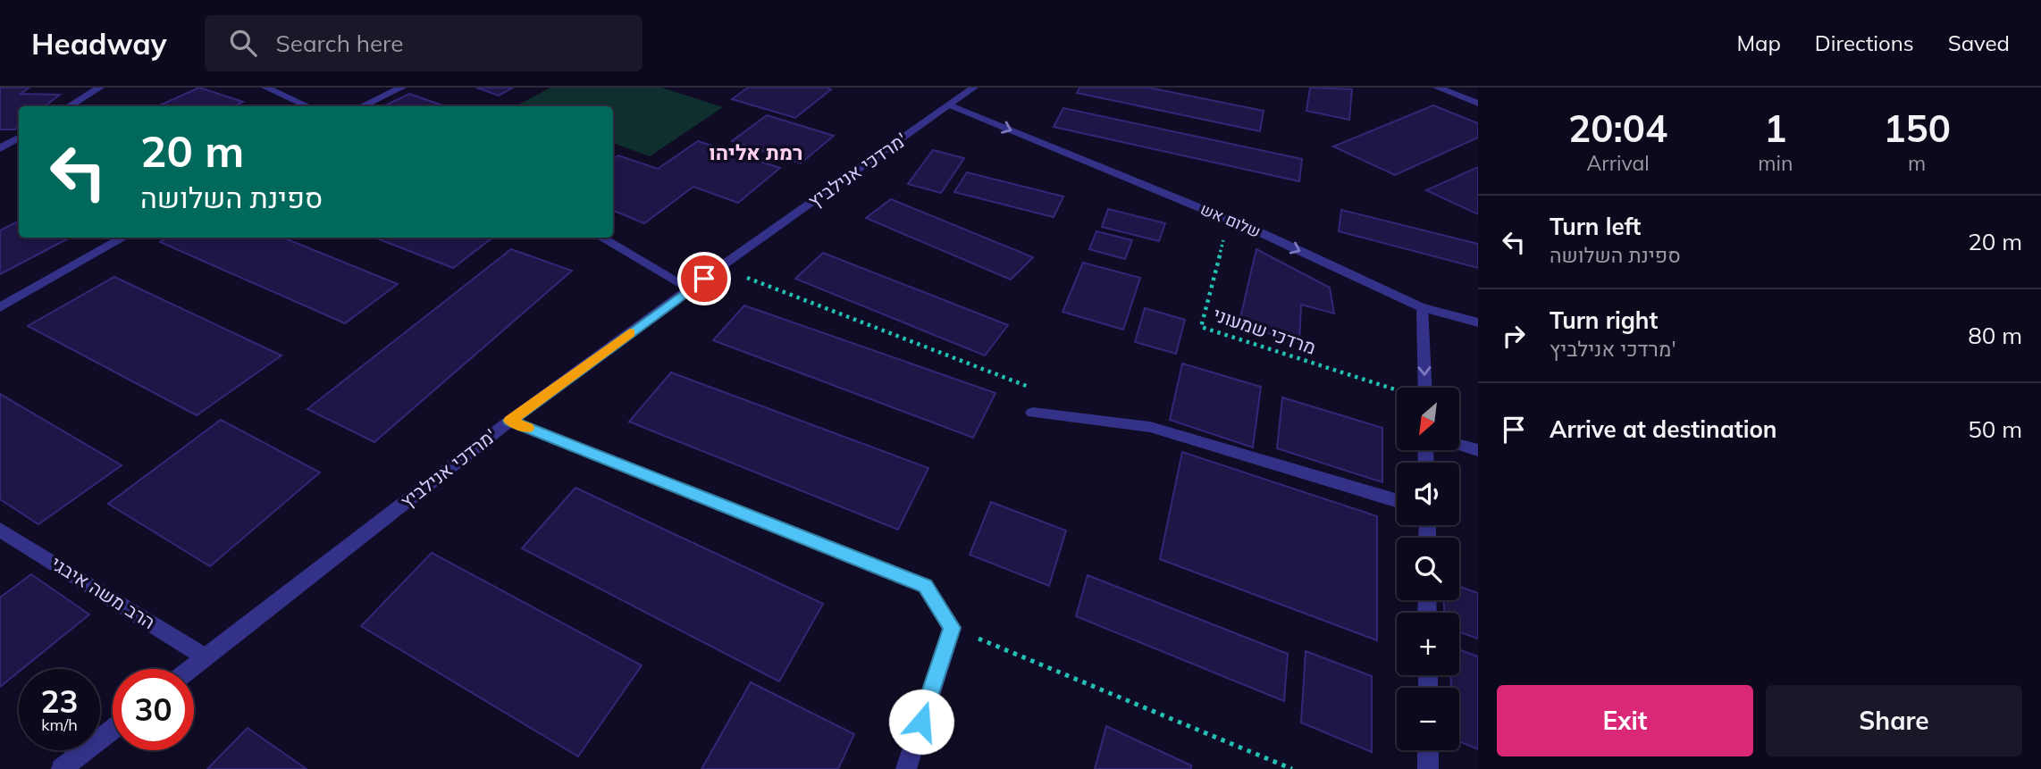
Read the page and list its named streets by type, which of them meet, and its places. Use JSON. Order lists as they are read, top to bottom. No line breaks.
{"streets":{"street":["מרדכי אנילביץ'","שלום אש","הרב משה איבגי"],"path":["מרדכי שמעוני"]},"crossings":[["מרדכי אנילביץ'","שלום אש"],["מרדכי אנילביץ'","הרב משה איבגי"],["שלום אש","מרדכי שמעוני"]],"one_way":["שלום אש"],"districts":["רמת אליהו"],"north":"bottom left","page":{"header":"Headway","search":"Search here","nav":["Map","Directions","Saved"],"eta":["20:04","Arrival","1","min","150","m"],"turn":["20 m","ספינת השלושה"],"list":[{"name":"Turn left","note":"ספינת השלושה","value":"20 m"},{"name":"Turn right","note":"מרדכי אנילביץ'","value":"80 m"},{"name":"Arrive at destination","value":"50 m"}],"map_buttons":["+","−"],"speed":"23 km/h","limit":"30","buttons":["Exit","Share"]}}
